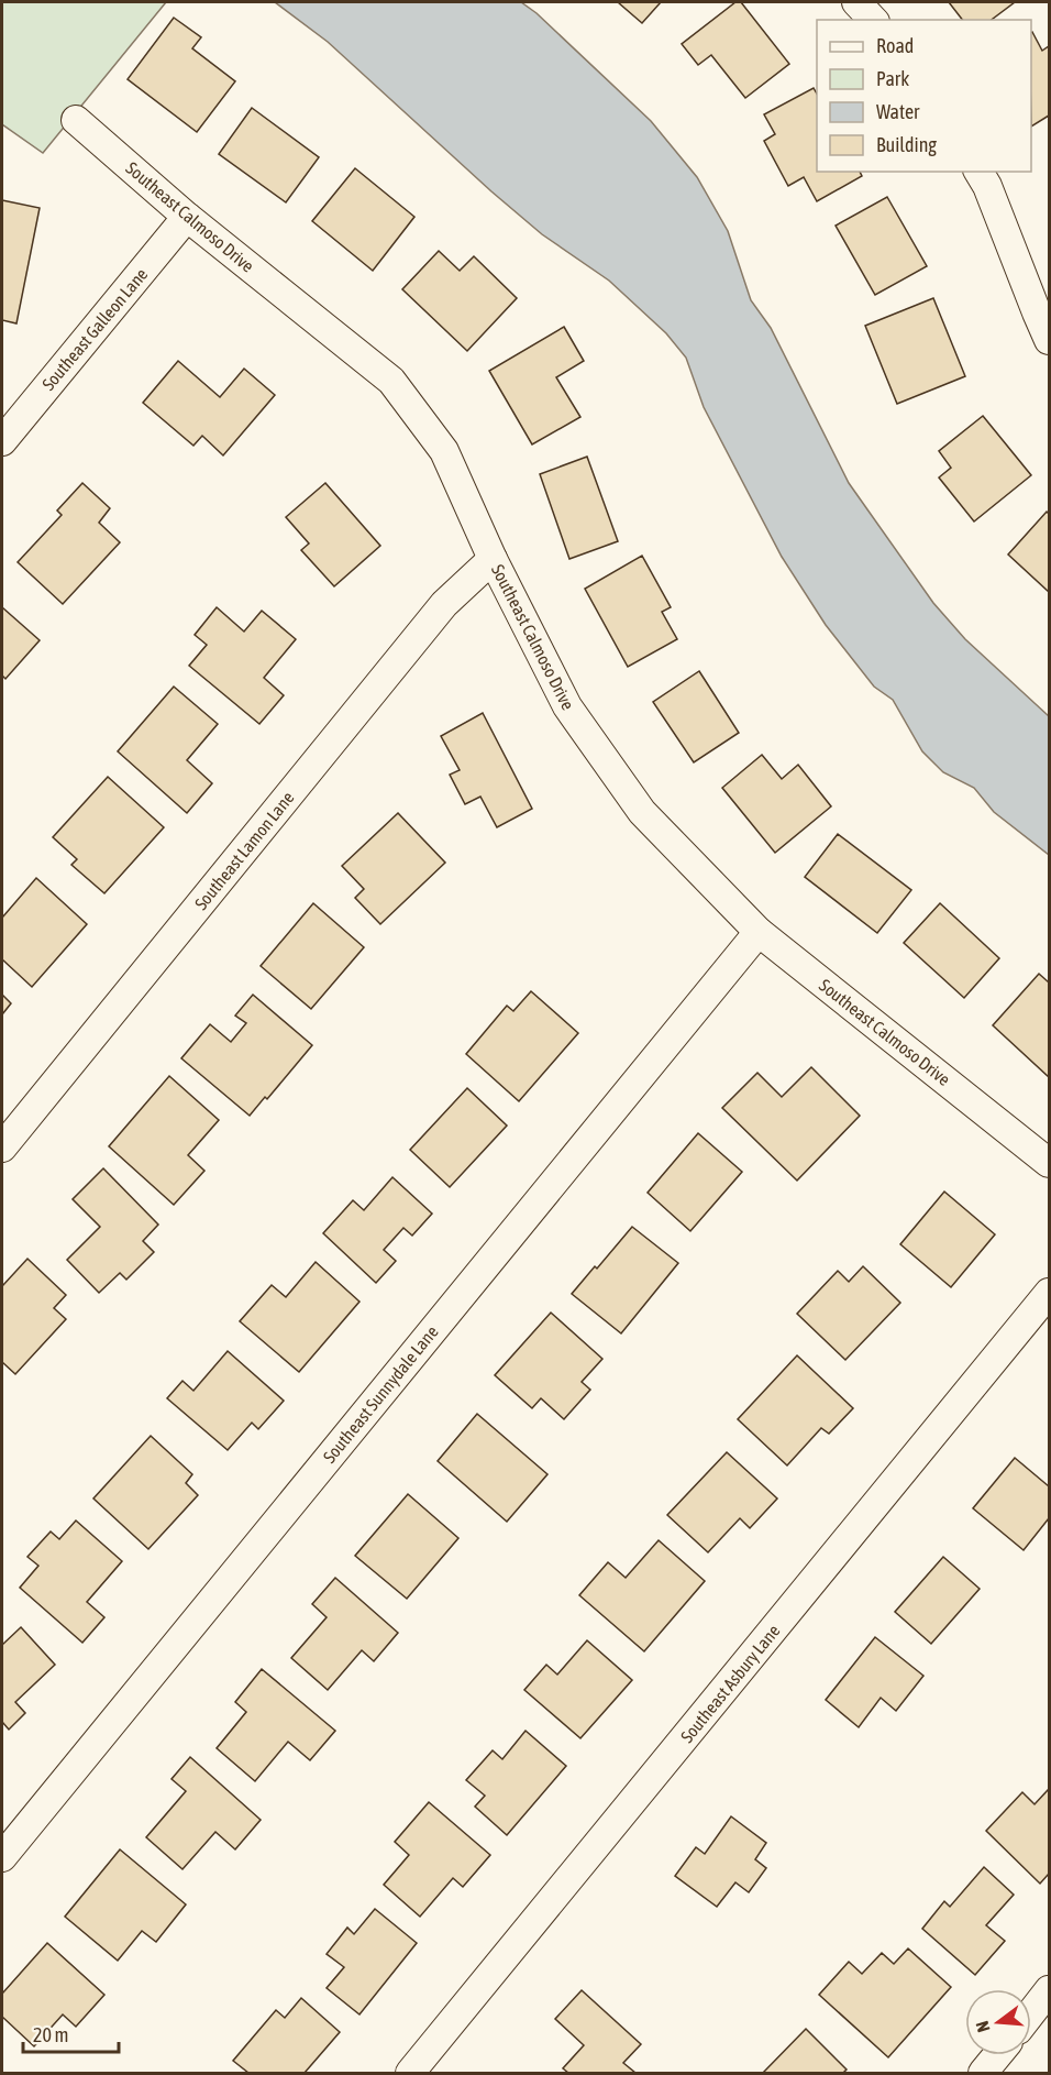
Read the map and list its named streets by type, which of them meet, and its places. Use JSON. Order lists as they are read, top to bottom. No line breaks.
{"streets":{"street":["Southeast Calmoso Drive","Southeast Galleon Lane","Southeast Lamon Lane","Southeast Sunnydale Lane","Southeast Asbury Lane"]},"crossings":[["Southeast Calmoso Drive","Southeast Galleon Lane"],["Southeast Calmoso Drive","Southeast Lamon Lane"],["Southeast Calmoso Drive","Southeast Sunnydale Lane"]],"legend":["Road","Park","Water","Building"],"scale_bar":"20 m","north":"left"}
